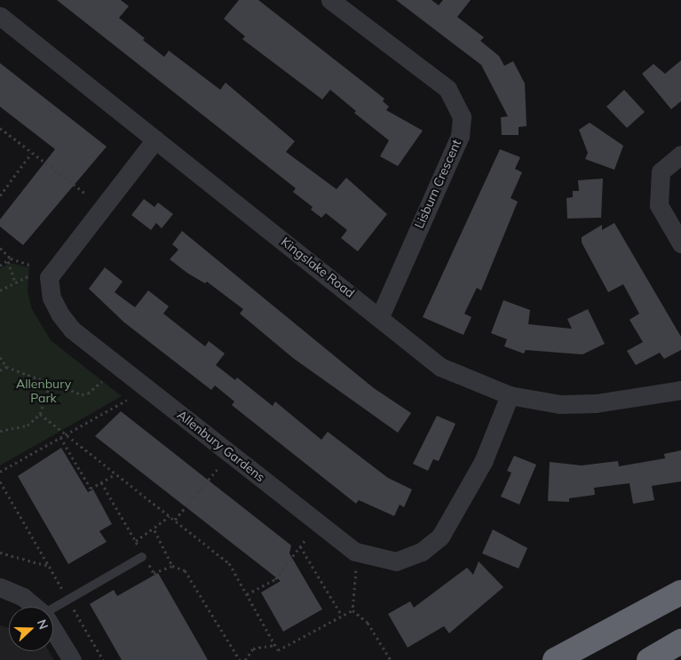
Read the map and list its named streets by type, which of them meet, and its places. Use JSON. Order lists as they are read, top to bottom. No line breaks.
{"streets":{"street":["Lisburn Crescent","Kingslake Road","Allenbury Gardens"]},"crossings":[["Lisburn Crescent","Kingslake Road"],["Kingslake Road","Allenbury Gardens"]],"parks":["Allenbury Park"],"north":"right"}
